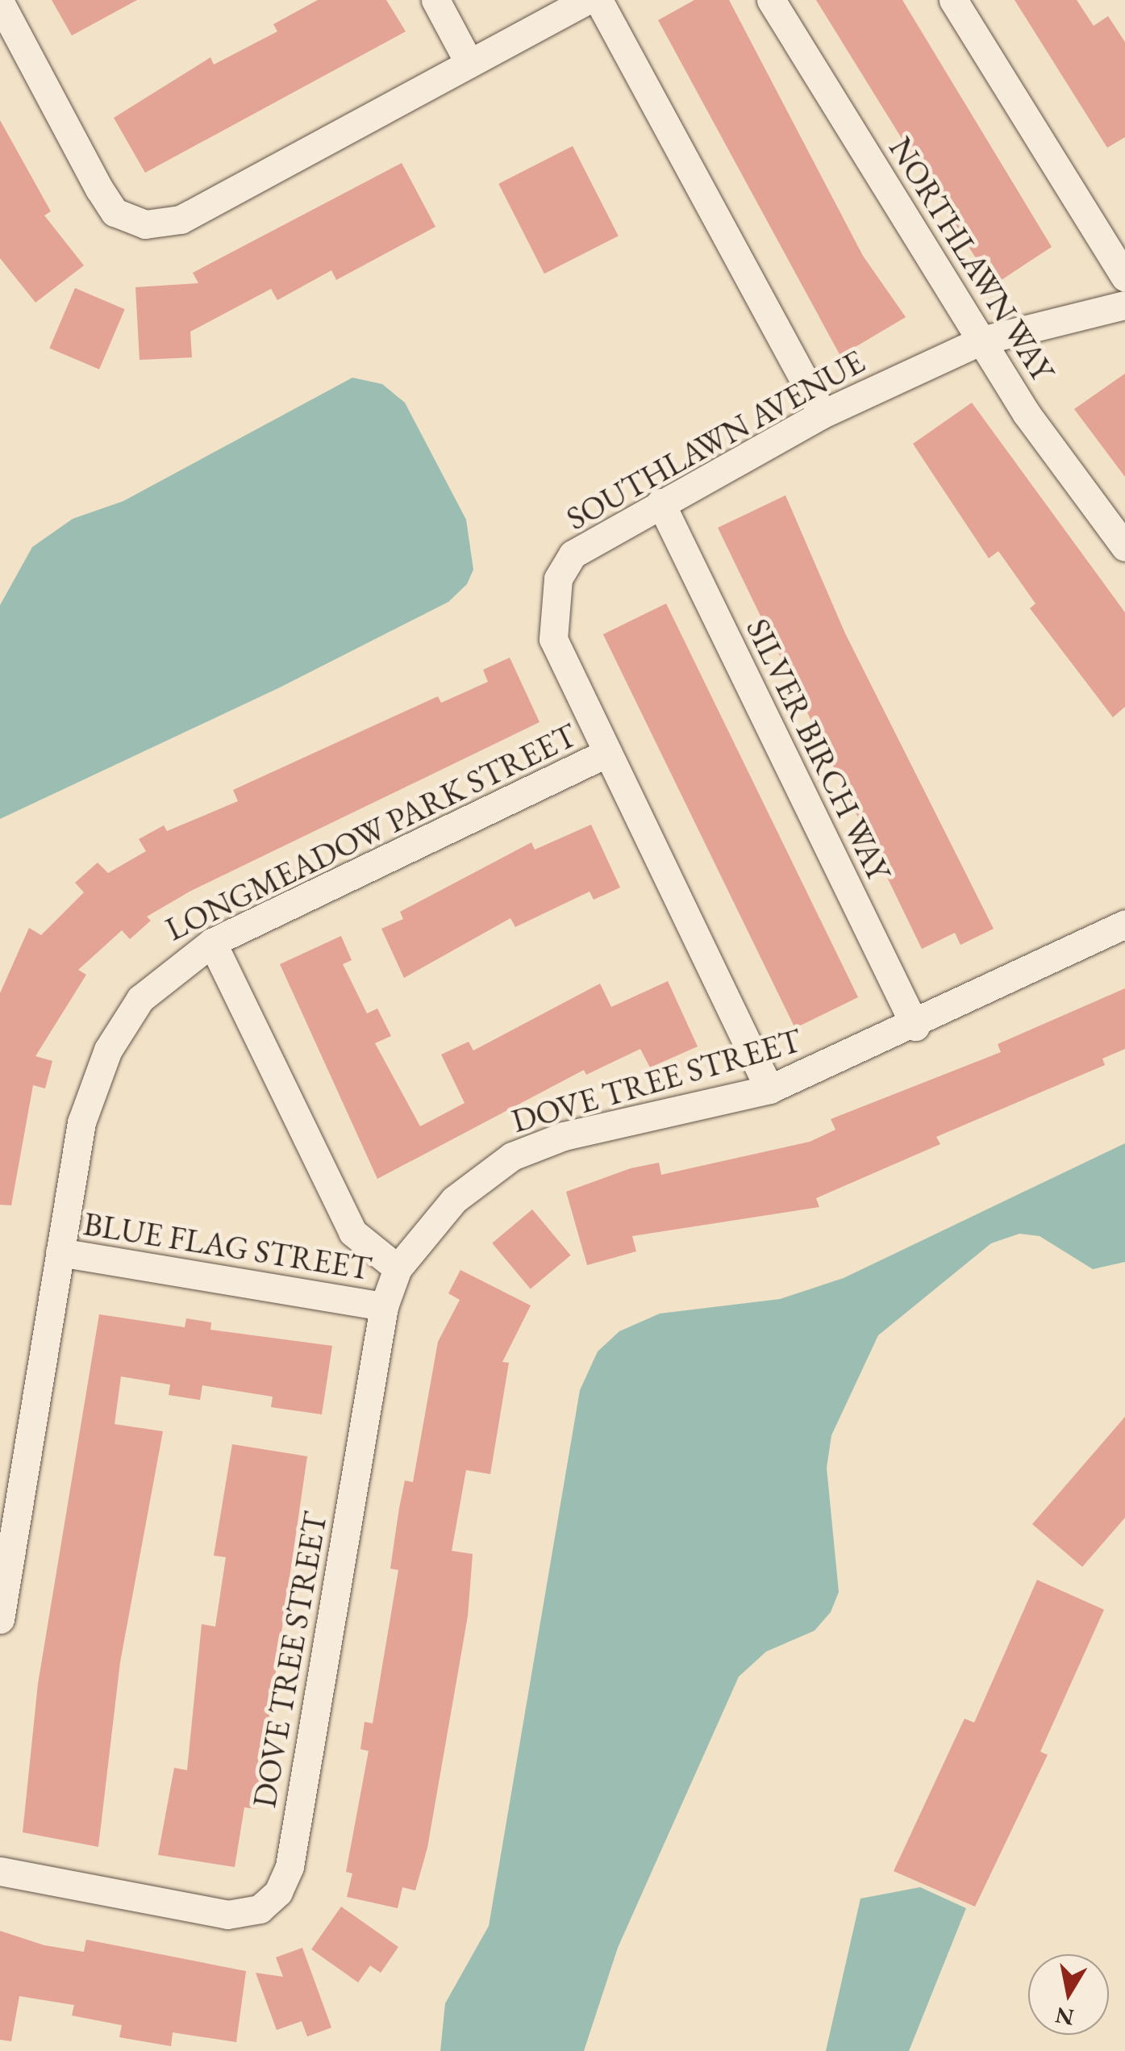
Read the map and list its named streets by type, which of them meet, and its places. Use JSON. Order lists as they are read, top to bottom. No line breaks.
{"streets":{"street":["NORTHLAWN WAY","SOUTHLAWN AVENUE","SILVER BIRCH WAY","LONGMEADOW PARK STREET","DOVE TREE STREET","BLUE FLAG STREET"]},"crossings":[["NORTHLAWN WAY","SOUTHLAWN AVENUE"],["SOUTHLAWN AVENUE","SILVER BIRCH WAY"],["SOUTHLAWN AVENUE","LONGMEADOW PARK STREET"],["SOUTHLAWN AVENUE","DOVE TREE STREET"],["SILVER BIRCH WAY","DOVE TREE STREET"],["LONGMEADOW PARK STREET","BLUE FLAG STREET"],["DOVE TREE STREET","BLUE FLAG STREET"]],"north":"bottom"}
